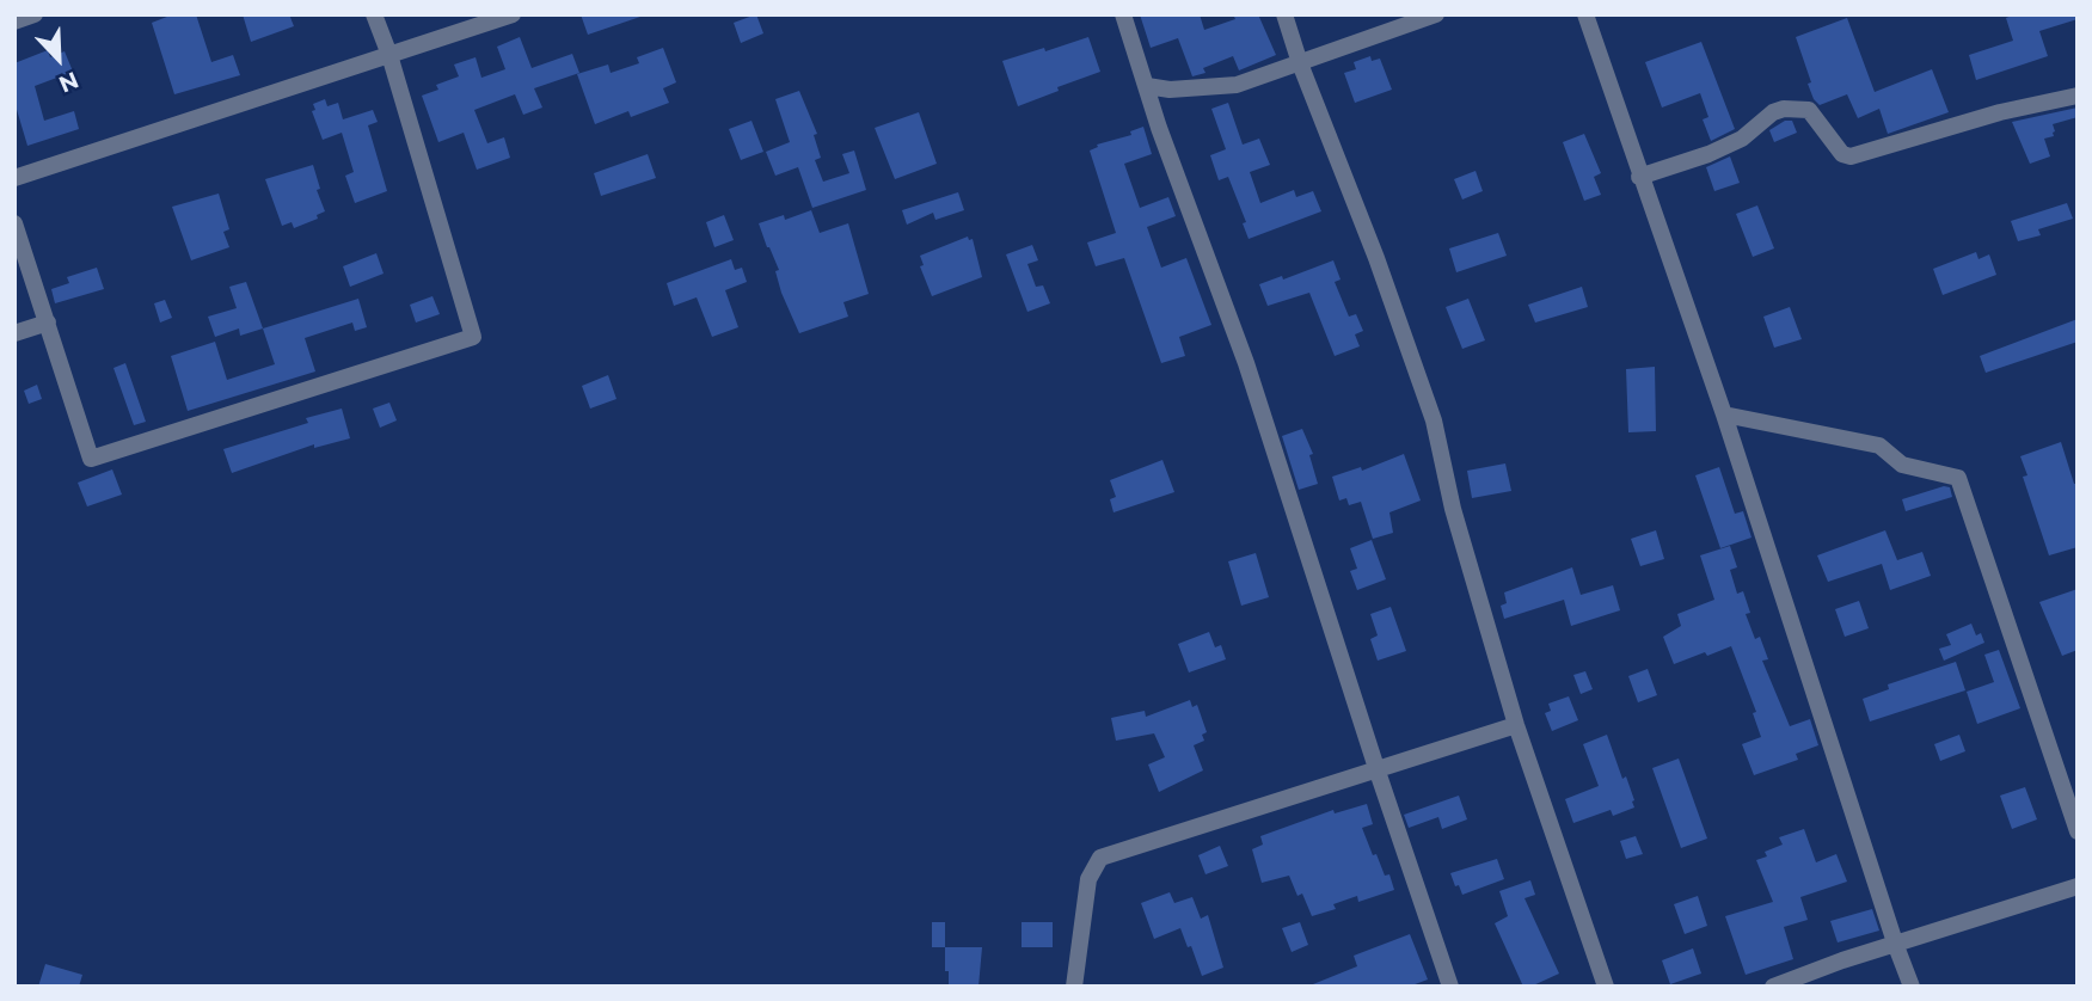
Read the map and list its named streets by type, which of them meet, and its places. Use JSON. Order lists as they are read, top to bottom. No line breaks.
{"north":"bottom right"}
